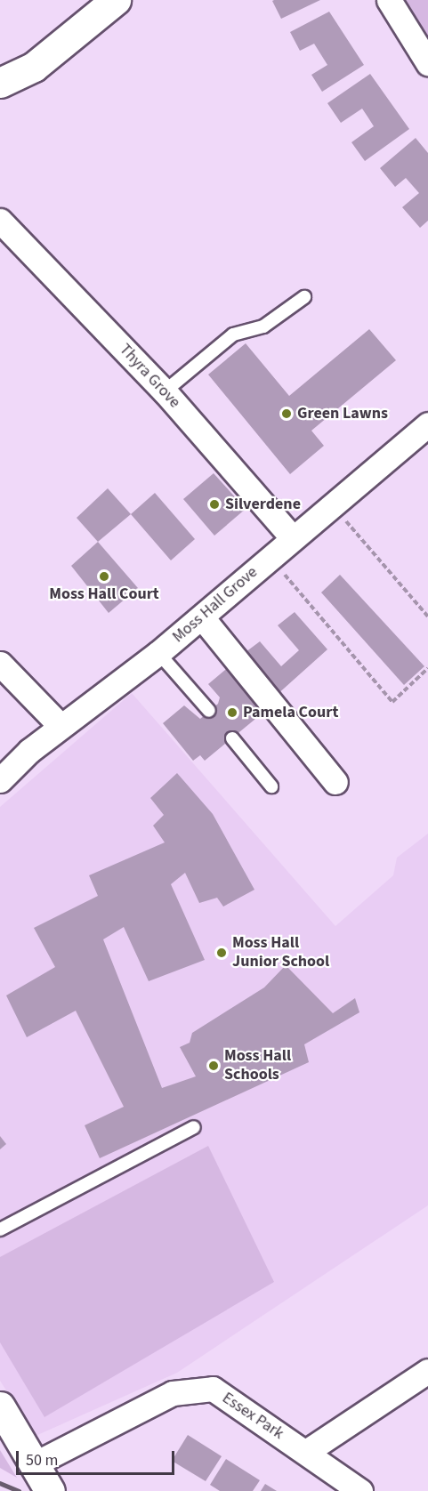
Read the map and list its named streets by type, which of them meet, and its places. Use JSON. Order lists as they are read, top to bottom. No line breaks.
{"streets":{"street":["Thyra Grove","Moss Hall Grove","Essex Park"]},"crossings":[["Thyra Grove","Moss Hall Grove"]],"places":["Green Lawns","Silverdene","Moss Hall Court","Pamela Court","Moss Hall Junior School","Moss Hall Schools"],"scale_bar":"50 m"}
